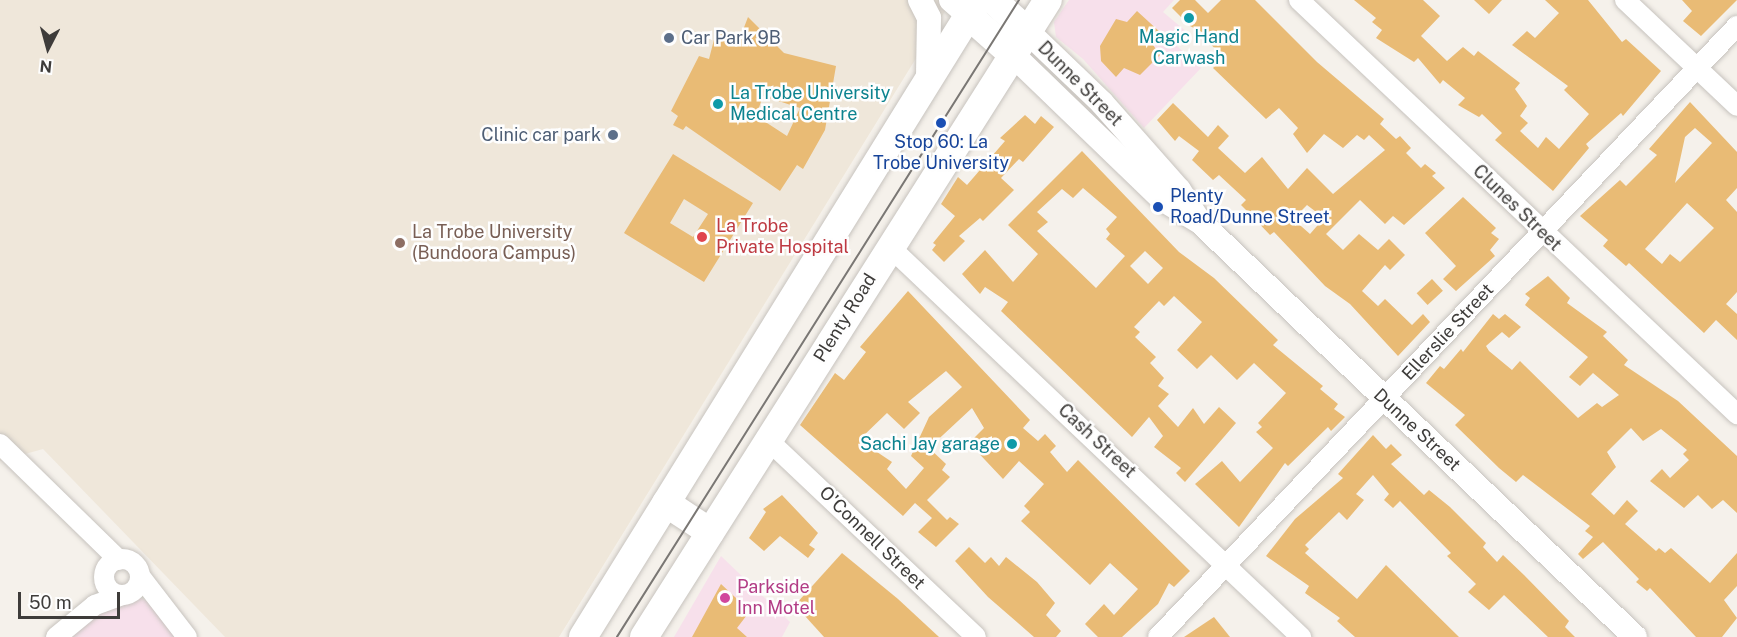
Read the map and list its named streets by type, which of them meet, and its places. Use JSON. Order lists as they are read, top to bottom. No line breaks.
{"streets":{"highway":["Plenty Road"],"main road":["Dunne Street"],"street":["Clunes Street","Ellerslie Street","Cash Street","O'Connell Street"]},"crossings":[["Dunne Street","Plenty Road"],["Dunne Street","Ellerslie Street"],["Clunes Street","Ellerslie Street"],["Plenty Road","Cash Street"],["Plenty Road","O'Connell Street"],["Ellerslie Street","Cash Street"]],"places":["Magic Hand Carwash","Car Park 9B","La Trobe University Medical Centre","Stop 60: La Trobe University","Clinic car park","Plenty Road/Dunne Street","La Trobe Private Hospital","La Trobe University (Bundoora Campus)","Sachi Jay garage","Parkside Inn Motel"],"scale_bar":"50 m","north":"bottom"}
